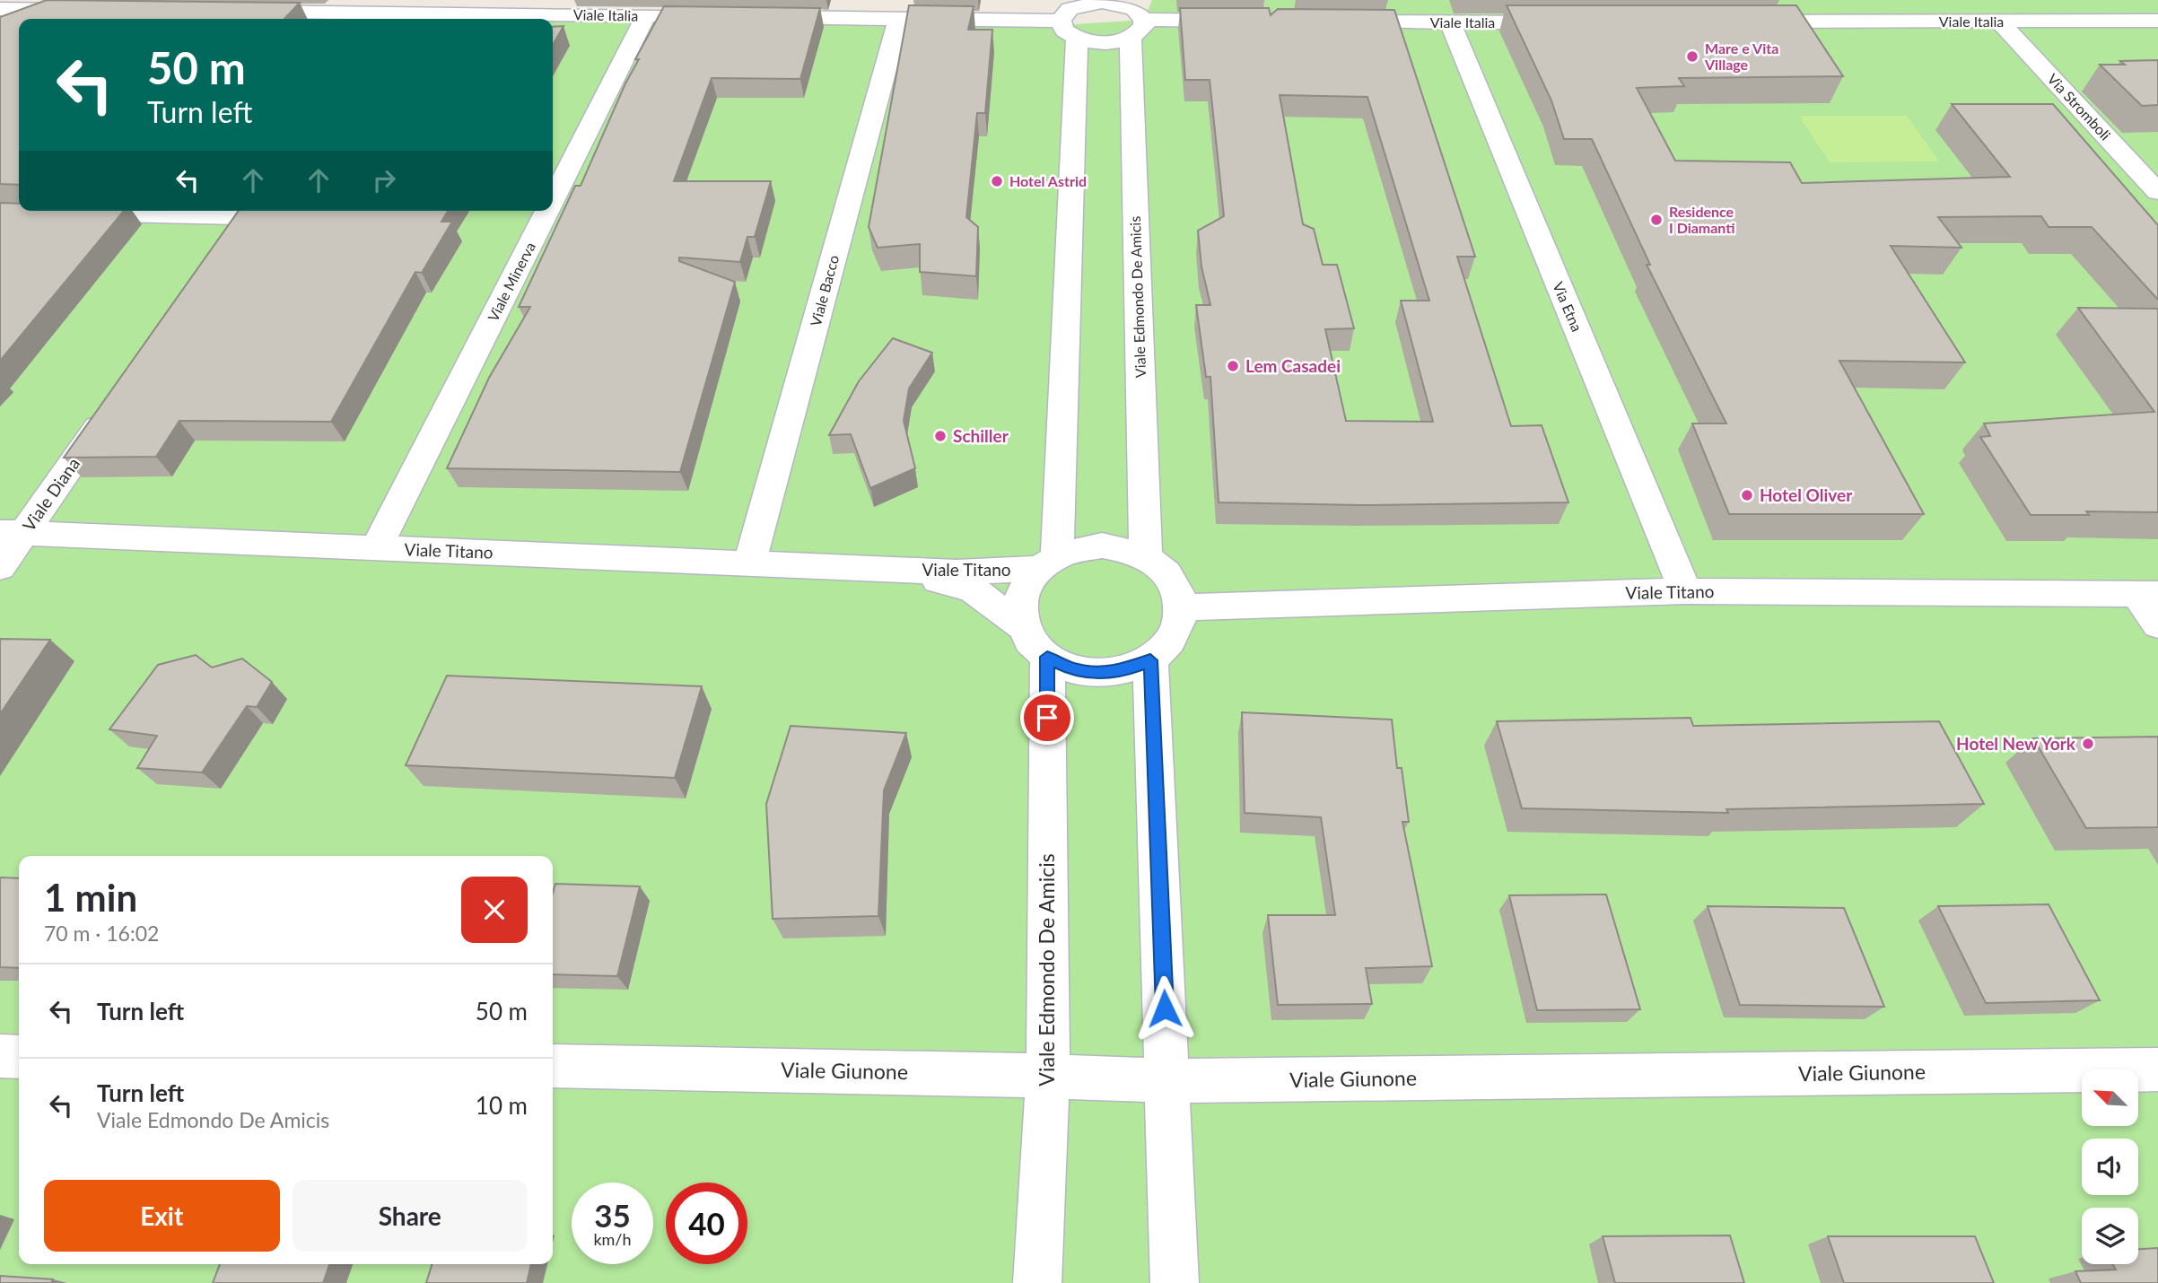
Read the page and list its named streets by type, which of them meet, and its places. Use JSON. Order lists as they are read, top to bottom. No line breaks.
{"streets":{"street":["Viale Italia","Via Stromboli","Viale Minerva","Viale Bacco","Viale Edmondo De Amicis","Via Etna","Viale Diana","Viale Titano","Viale Giunone"]},"crossings":[["Viale Italia","Via Stromboli"],["Viale Italia","Viale Minerva"],["Viale Italia","Via Etna"],["Viale Minerva","Viale Titano"],["Viale Bacco","Viale Titano"],["Viale Edmondo De Amicis","Viale Titano"],["Viale Edmondo De Amicis","Viale Giunone"],["Via Etna","Viale Titano"],["Viale Diana","Viale Titano"]],"places":["Mare e Vita Village","Hotel Astrid","Residence I Diamanti","Lem Casadei","Schiller","Hotel Oliver","Hotel New York"],"north":"top left","page":{"turn":["50 m","Turn left"],"heading":["1 min","70 m · 16:02"],"list":[{"name":"Turn left","value":"50 m"},{"name":"Turn left","note":"Viale Edmondo De Amicis","value":"10 m"}],"buttons":["Exit","Share"],"speed":"35 km/h","limit":"40"}}
